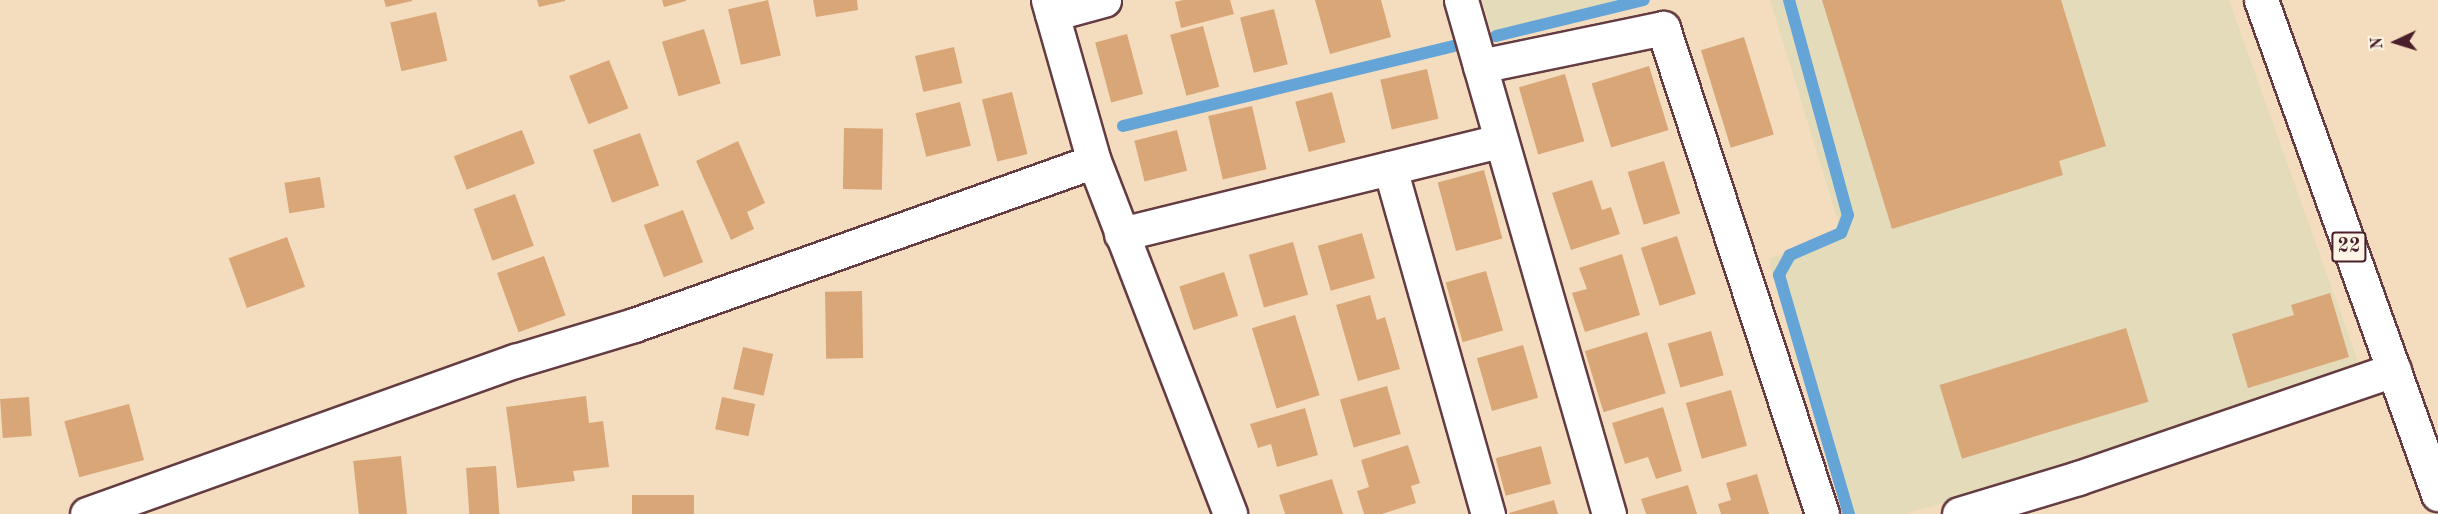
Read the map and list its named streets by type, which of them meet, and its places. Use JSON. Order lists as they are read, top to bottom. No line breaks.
{"streets":{"street":["22"]},"north":"left"}
